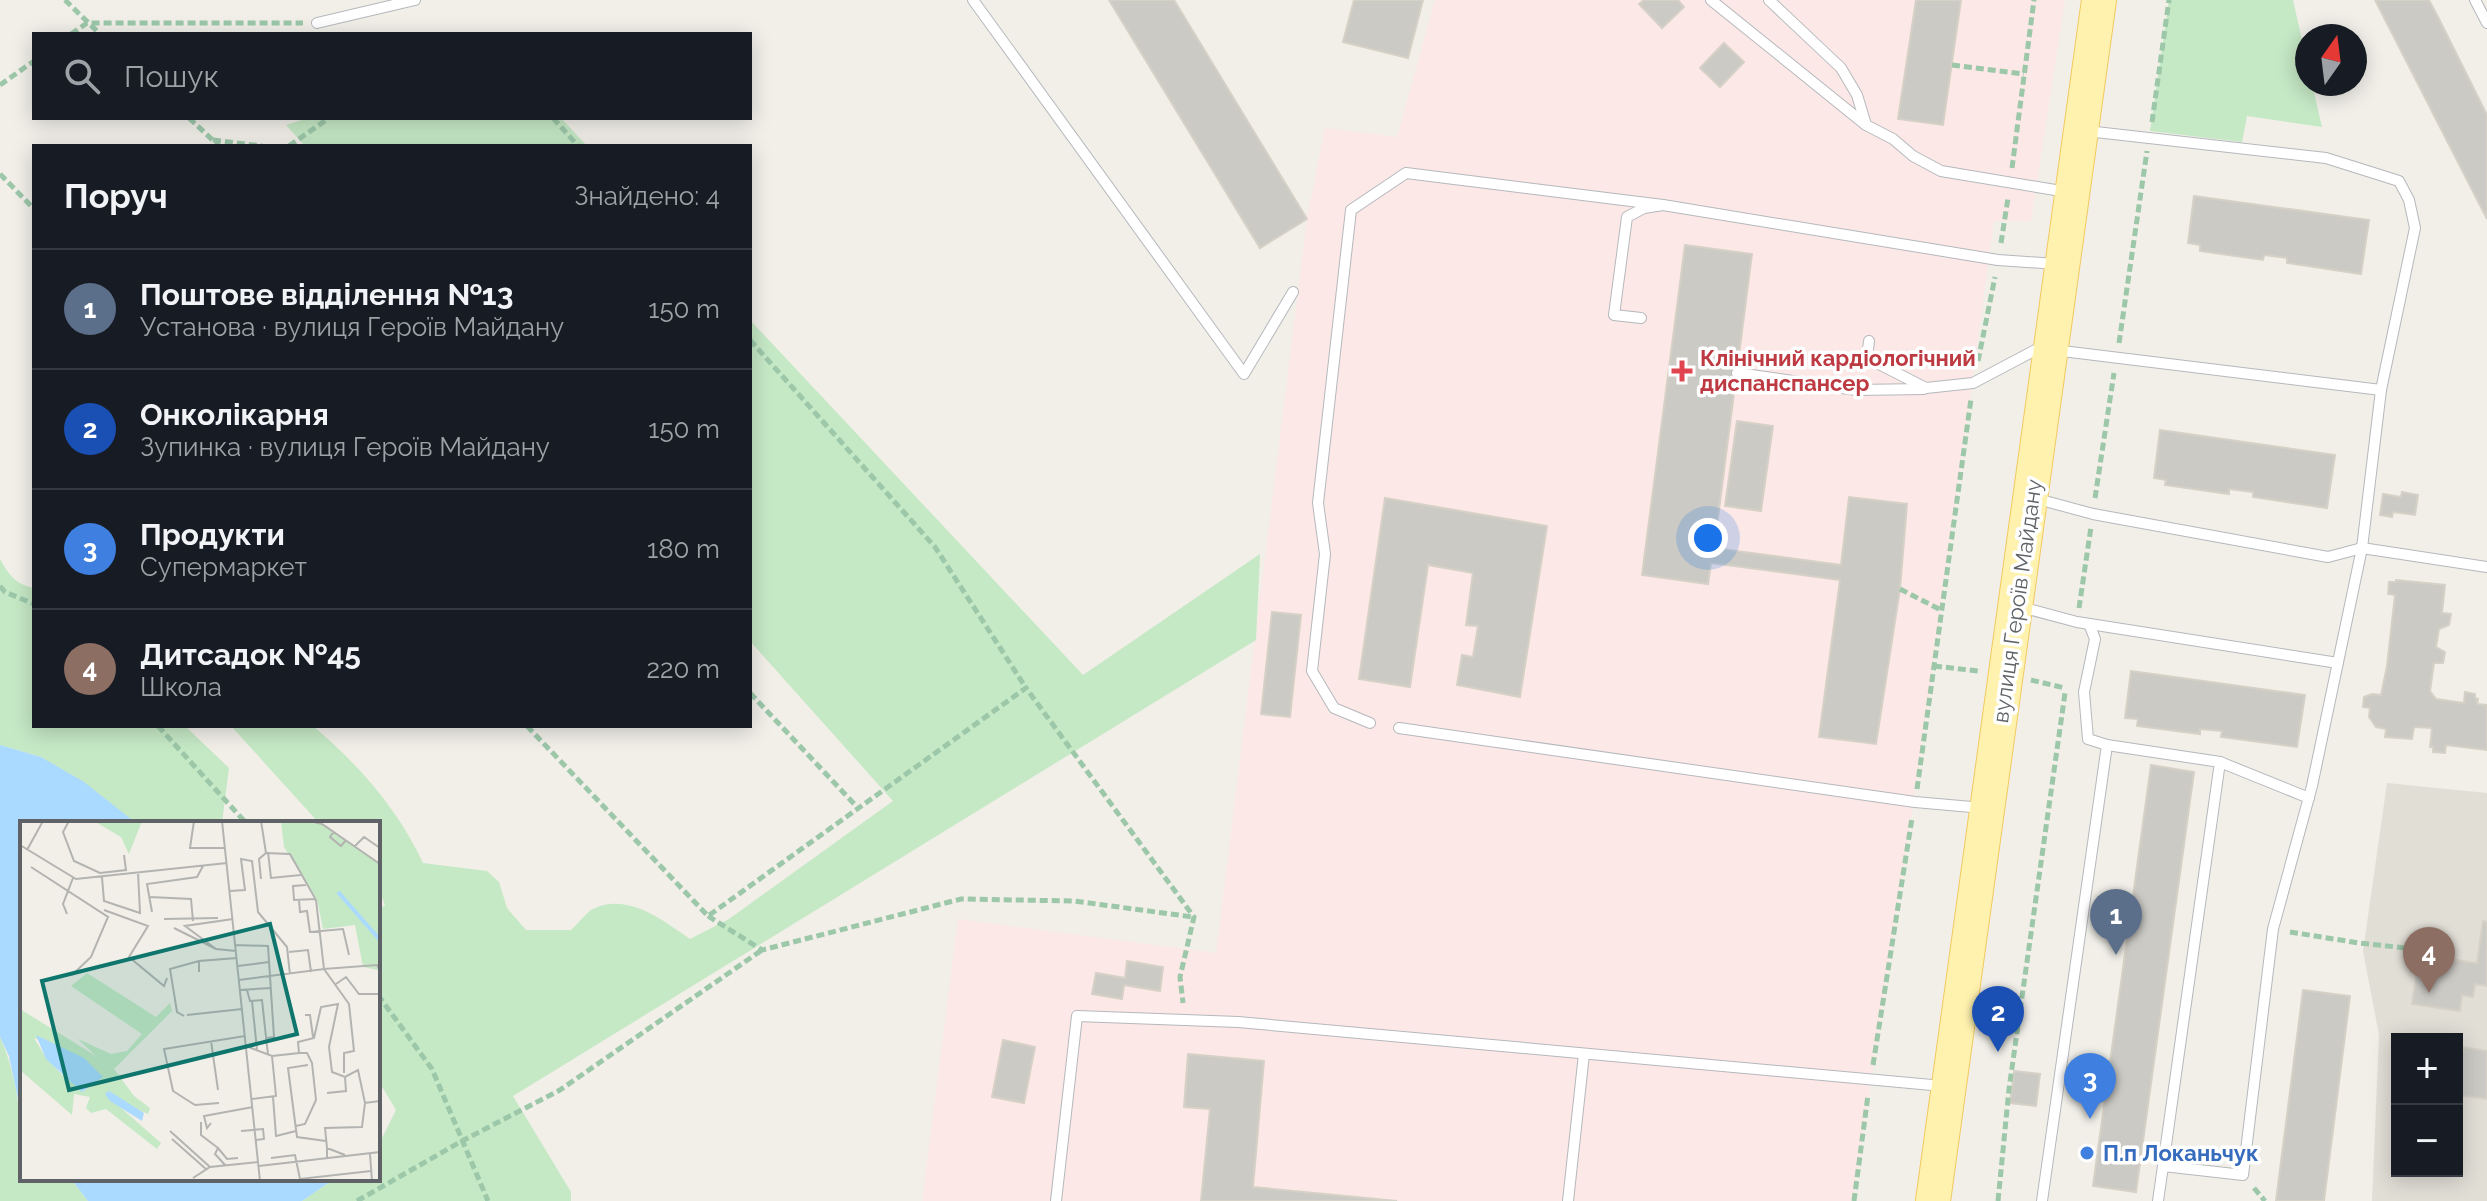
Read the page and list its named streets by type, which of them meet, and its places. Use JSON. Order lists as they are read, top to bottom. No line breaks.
{"streets":{"main road":["вулиця Героїв Майдану"]},"places":{"health":["Клінічний кардіологічний диспанспансер"],"other":["П.п Локаньчук"]},"north":"top","page":{"search":"Пошук","heading":["Поруч","Знайдено: 4"],"list":[{"mark":"1","name":"Поштове відділення №13","note":"Установа · вулиця Героїв Майдану","value":"150 m"},{"mark":"2","name":"Онколікарня","note":"Зупинка · вулиця Героїв Майдану","value":"150 m"},{"mark":"3","name":"Продукти","note":"Супермаркет","value":"180 m"},{"mark":"4","name":"Дитсадок №45","note":"Школа","value":"220 m"}],"pins":["1","4","2","3"],"map_buttons":["+","−"]}}
